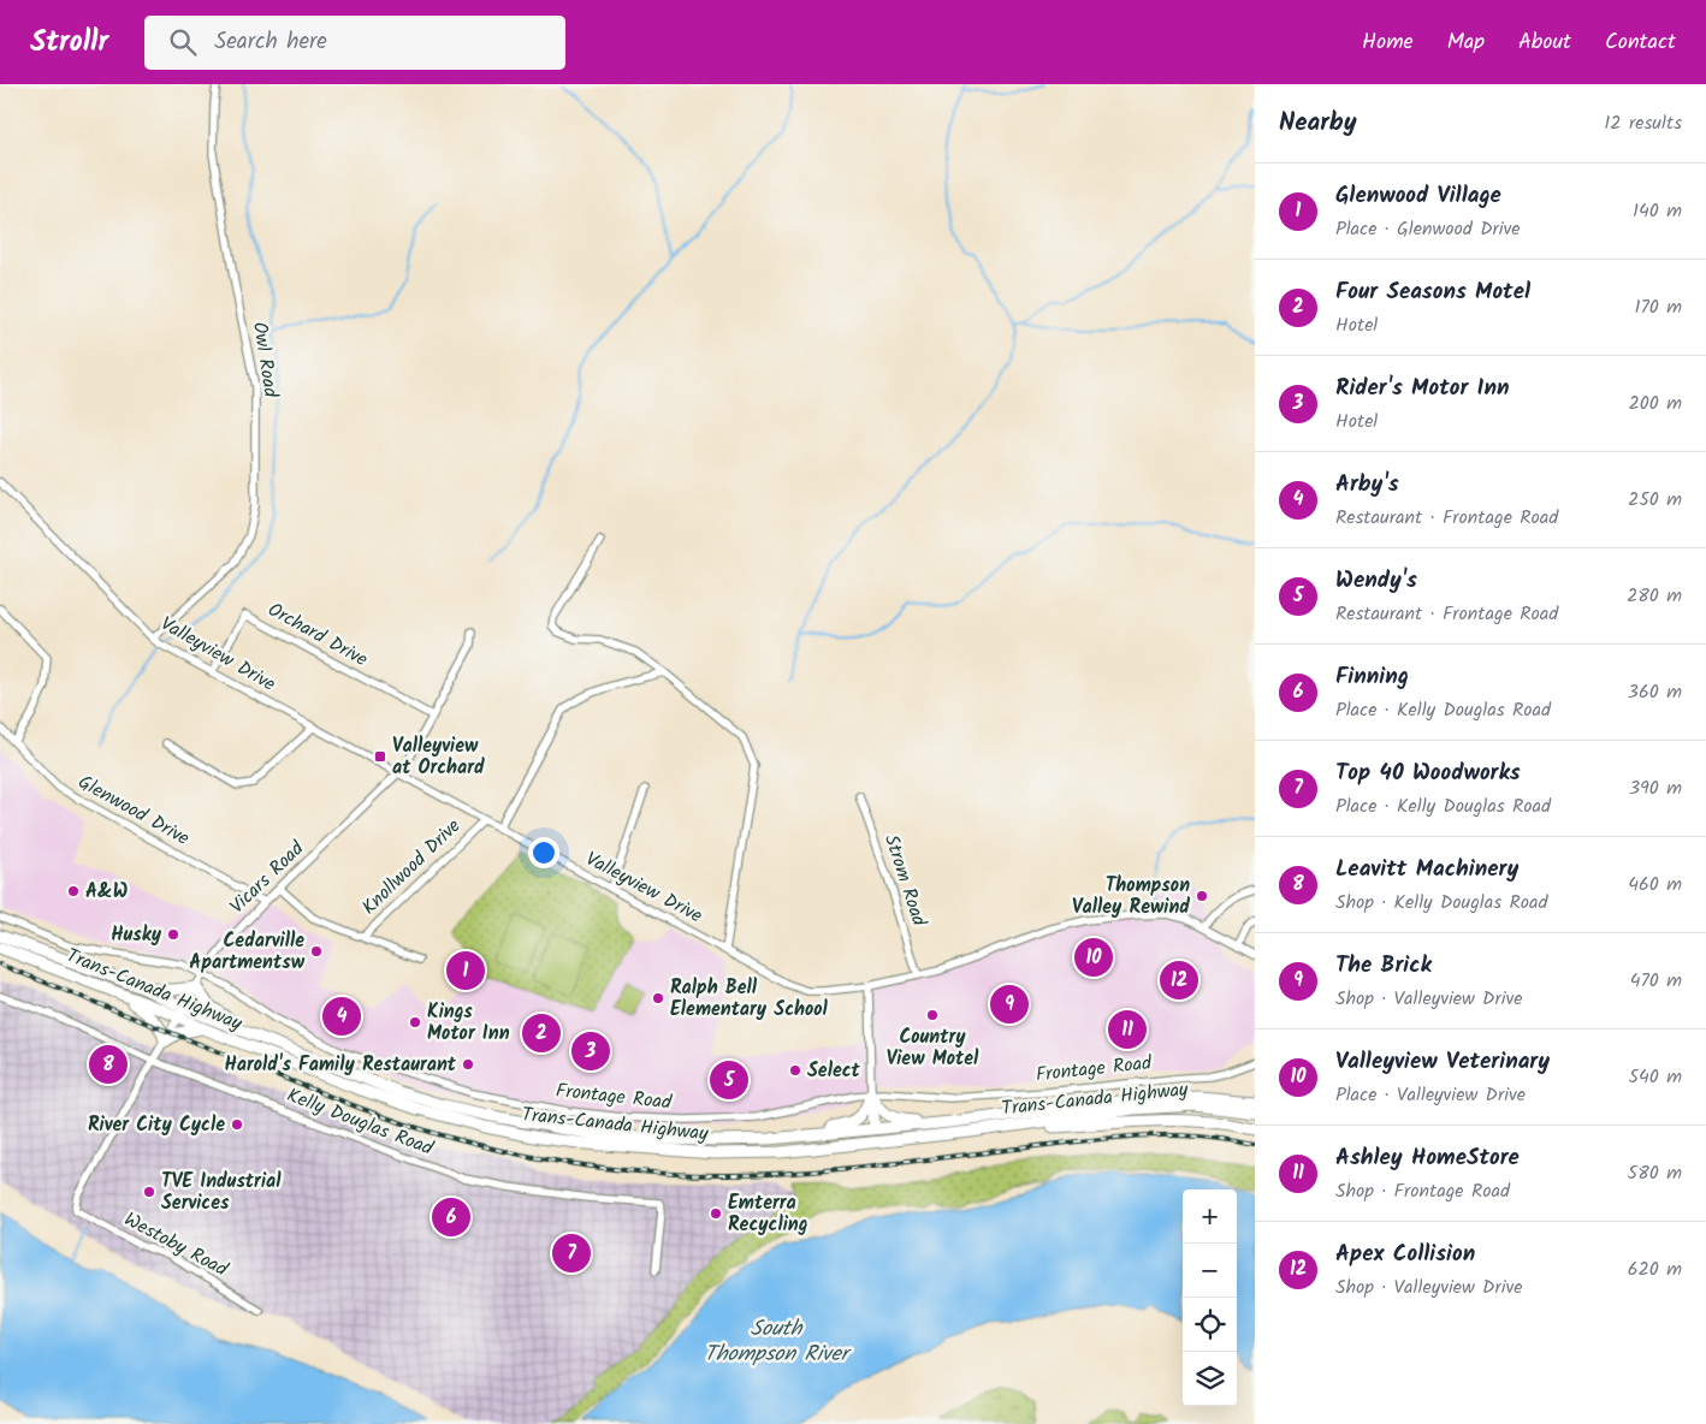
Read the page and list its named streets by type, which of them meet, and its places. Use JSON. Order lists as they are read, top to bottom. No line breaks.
{"streets":{"highway":["Trans-Canada Highway"],"street":["Owl Road","Orchard Drive","Valleyview Drive","Glenwood Drive","Knollwood Drive","Vicars Road","Strom Road","Frontage Road","Kelly Douglas Road","Westoby Road"]},"crossings":[["Owl Road","Valleyview Drive"],["Orchard Drive","Valleyview Drive"],["Valleyview Drive","Knollwood Drive"],["Valleyview Drive","Vicars Road"],["Valleyview Drive","Strom Road"],["Glenwood Drive","Vicars Road"],["Vicars Road","Trans-Canada Highway"],["Vicars Road","Frontage Road"],["Vicars Road","Kelly Douglas Road"],["Vicars Road","Westoby Road"]],"water":["South Thompson River"],"places":{"transit":["Valleyview at Orchard"],"other":["A&W","Thompson Valley Rewind","Husky","Cedarville Apartmentsw","Ralph Bell Elementary School","Country View Motel","Kings Motor Inn","Harold's Family Restaurant","Select","River City Cycle","TVE Industrial Services","Emterra Recycling"]},"page":{"header":"Strollr","search":"Search here","nav":["Home","Map","About","Contact"],"heading":["Nearby","12 results"],"list":[{"mark":"1","name":"Glenwood Village","note":"Place · Glenwood Drive","value":"140 m"},{"mark":"2","name":"Four Seasons Motel","note":"Hotel","value":"170 m"},{"mark":"3","name":"Rider's Motor Inn","note":"Hotel","value":"200 m"},{"mark":"4","name":"Arby's","note":"Restaurant · Frontage Road","value":"250 m"},{"mark":"5","name":"Wendy's","note":"Restaurant · Frontage Road","value":"280 m"},{"mark":"6","name":"Finning","note":"Place · Kelly Douglas Road","value":"360 m"},{"mark":"7","name":"Top 40 Woodworks","note":"Place · Kelly Douglas Road","value":"390 m"},{"mark":"8","name":"Leavitt Machinery","note":"Shop · Kelly Douglas Road","value":"460 m"},{"mark":"9","name":"The Brick","note":"Shop · Valleyview Drive","value":"470 m"},{"mark":"10","name":"Valleyview Veterinary","note":"Place · Valleyview Drive","value":"540 m"},{"mark":"11","name":"Ashley HomeStore","note":"Shop · Frontage Road","value":"580 m"},{"mark":"12","name":"Apex Collision","note":"Shop · Valleyview Drive","value":"620 m"}],"pins":["10","1","12","9","4","11","2","3","8","5","6","7"],"map_buttons":["+","−"]}}
